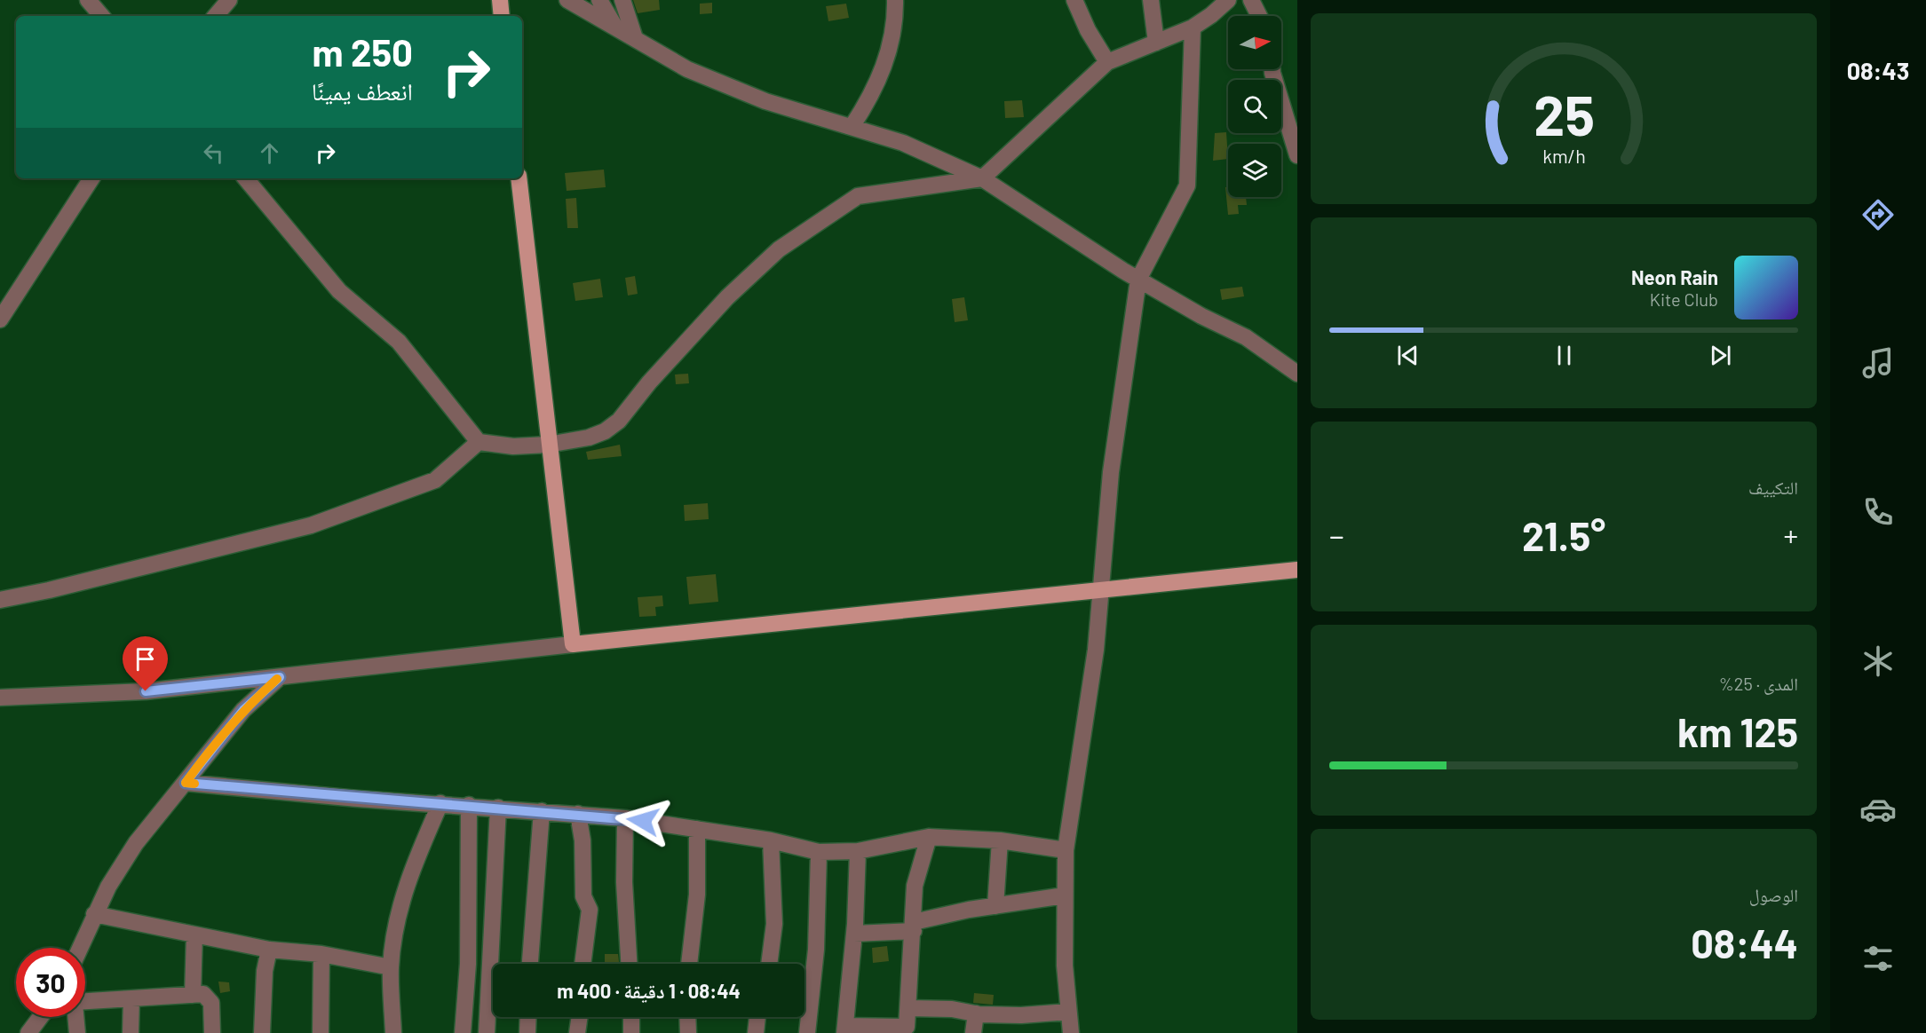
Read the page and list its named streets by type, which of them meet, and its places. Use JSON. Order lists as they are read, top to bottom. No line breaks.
{"north":"right","page":{"tabs":"08:43","turn":["250 m","انعطف يمينًا"],"song":["Neon Rain","Kite Club"],"tile":["التكييف",["المدى · 25%","125 km"],["الوصول","08:44"]],"heat":["−","21.5°","+"],"limit":"30","trip":"08:44 · 1 دقيقة · 400 m","gauge":["25","km/h"]}}
